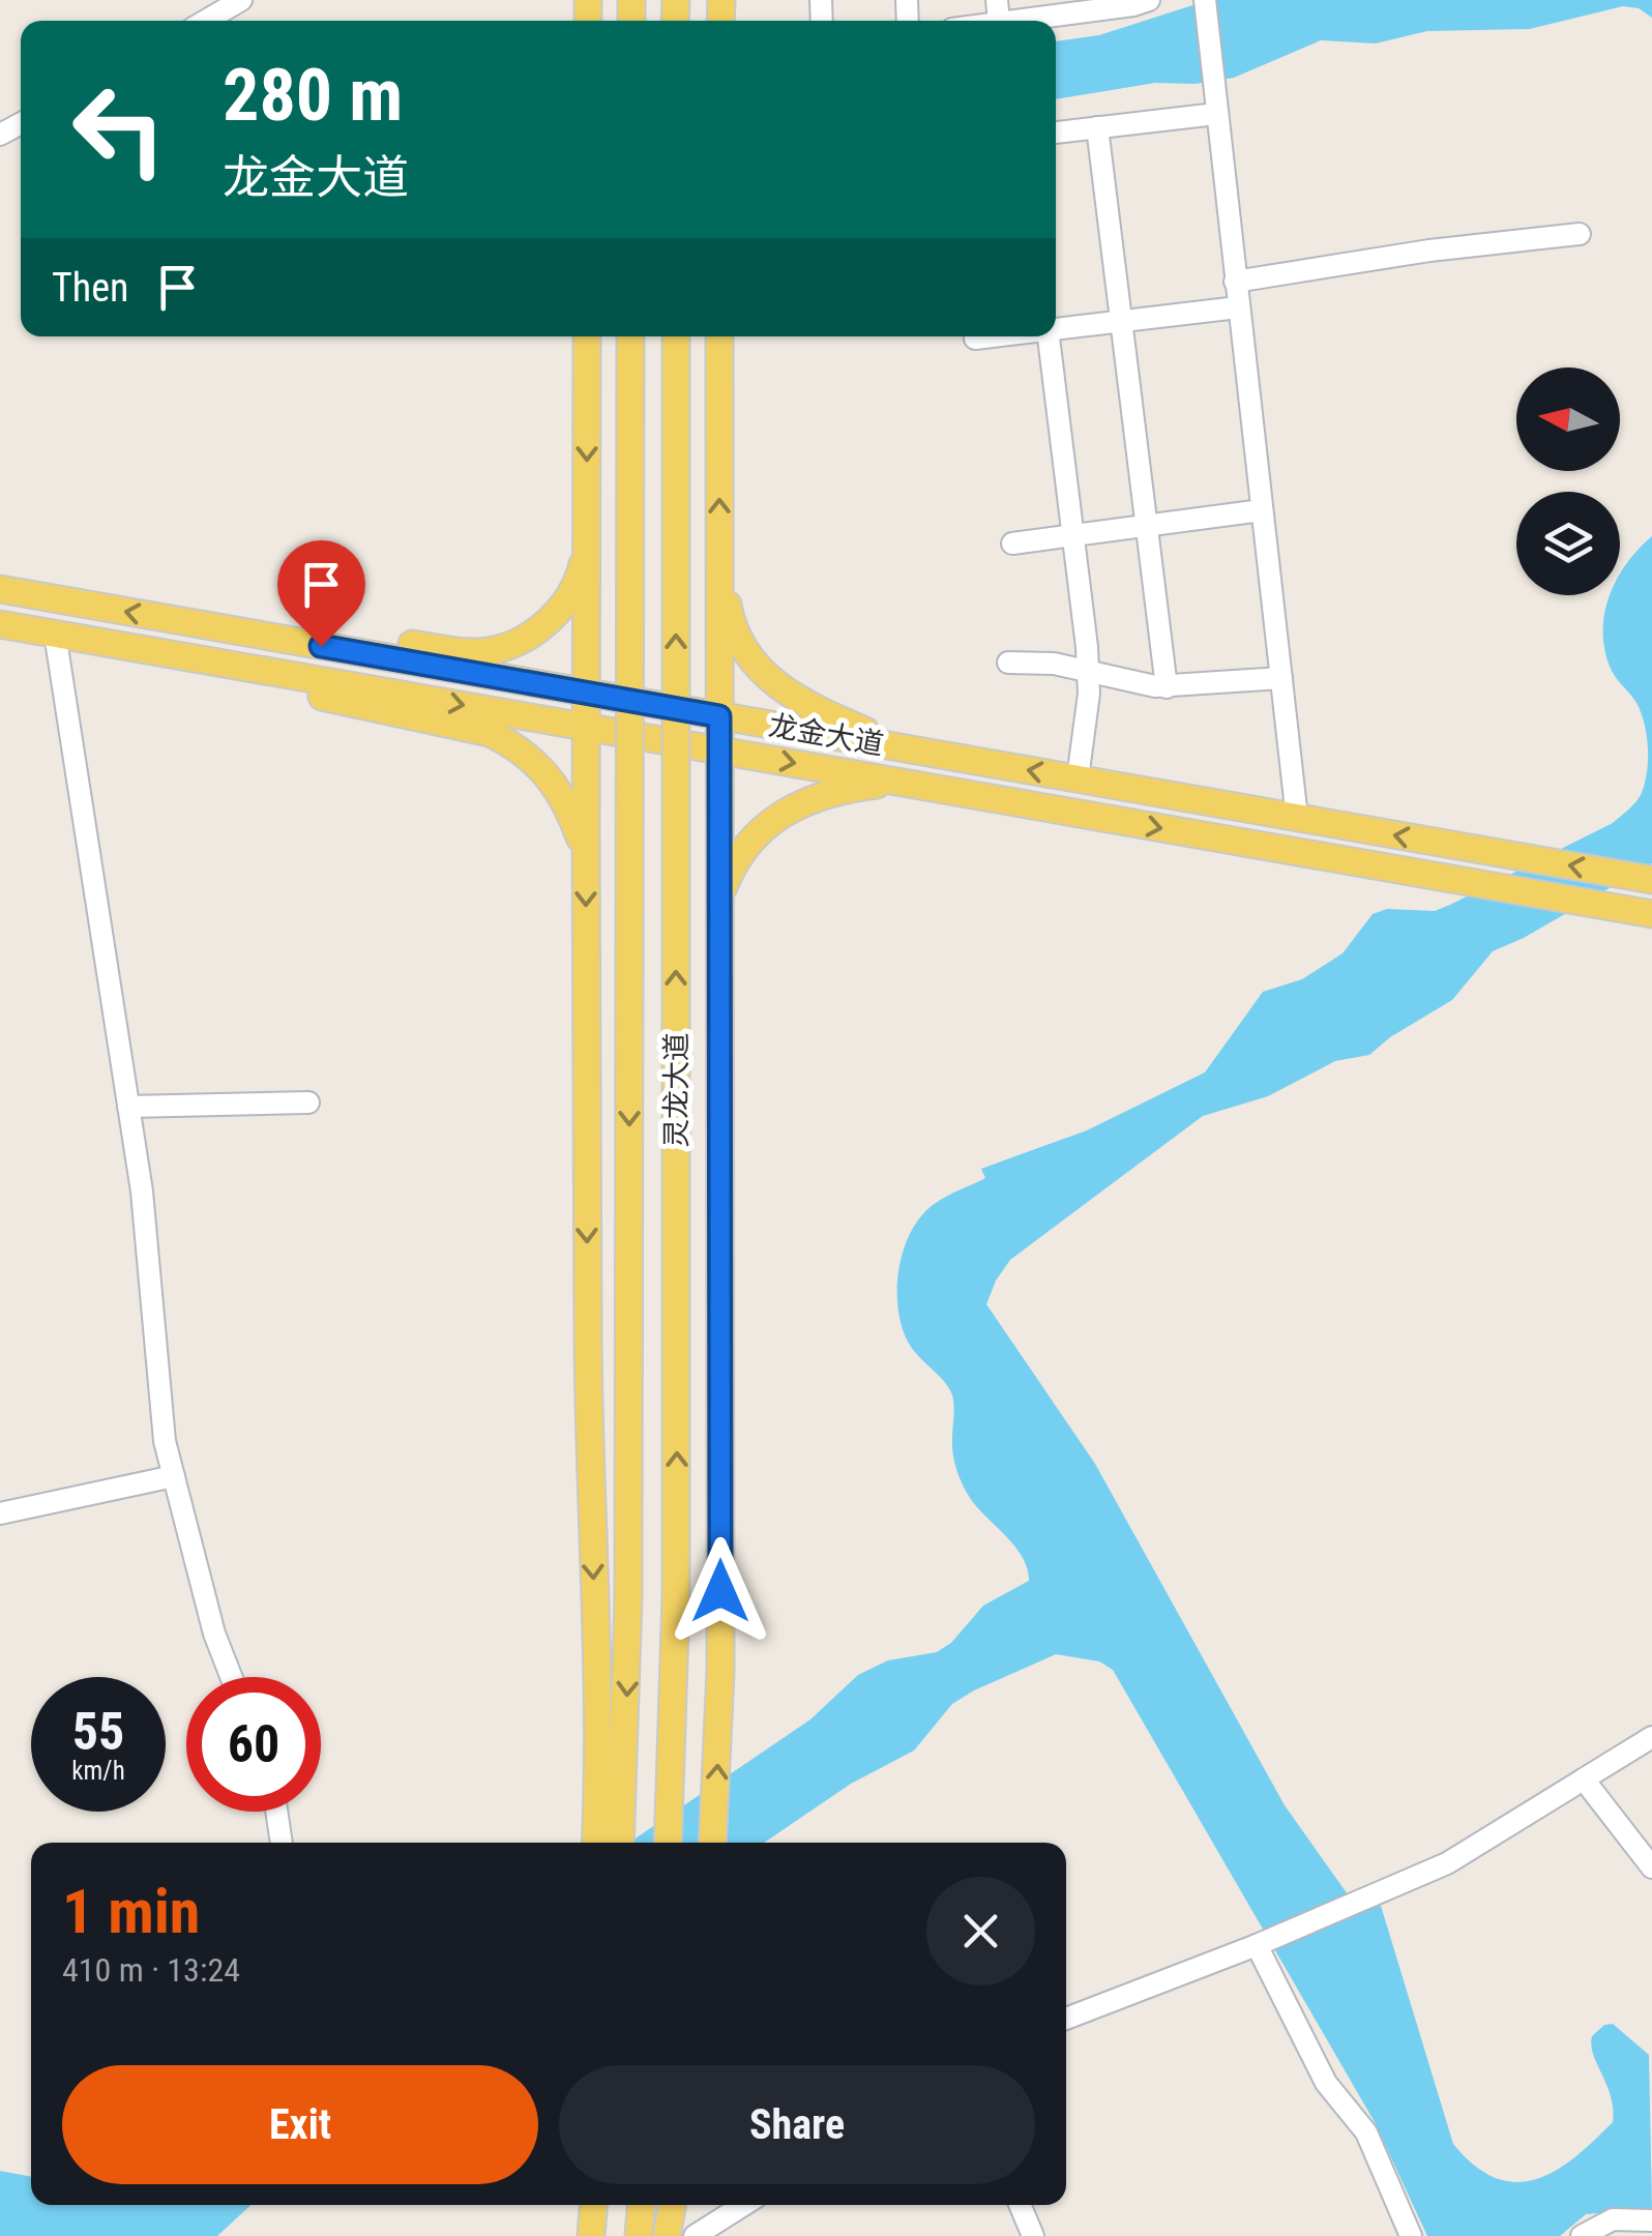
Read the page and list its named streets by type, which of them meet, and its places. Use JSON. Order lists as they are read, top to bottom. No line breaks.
{"streets":{"main road":["龙金大道","灵龙大道"]},"north":"left","page":{"turn":["280 m","龙金大道"],"then":"Then","speed":"55 km/h","limit":"60","heading":["1 min","410 m · 13:24"],"buttons":["Exit","Share"]}}
